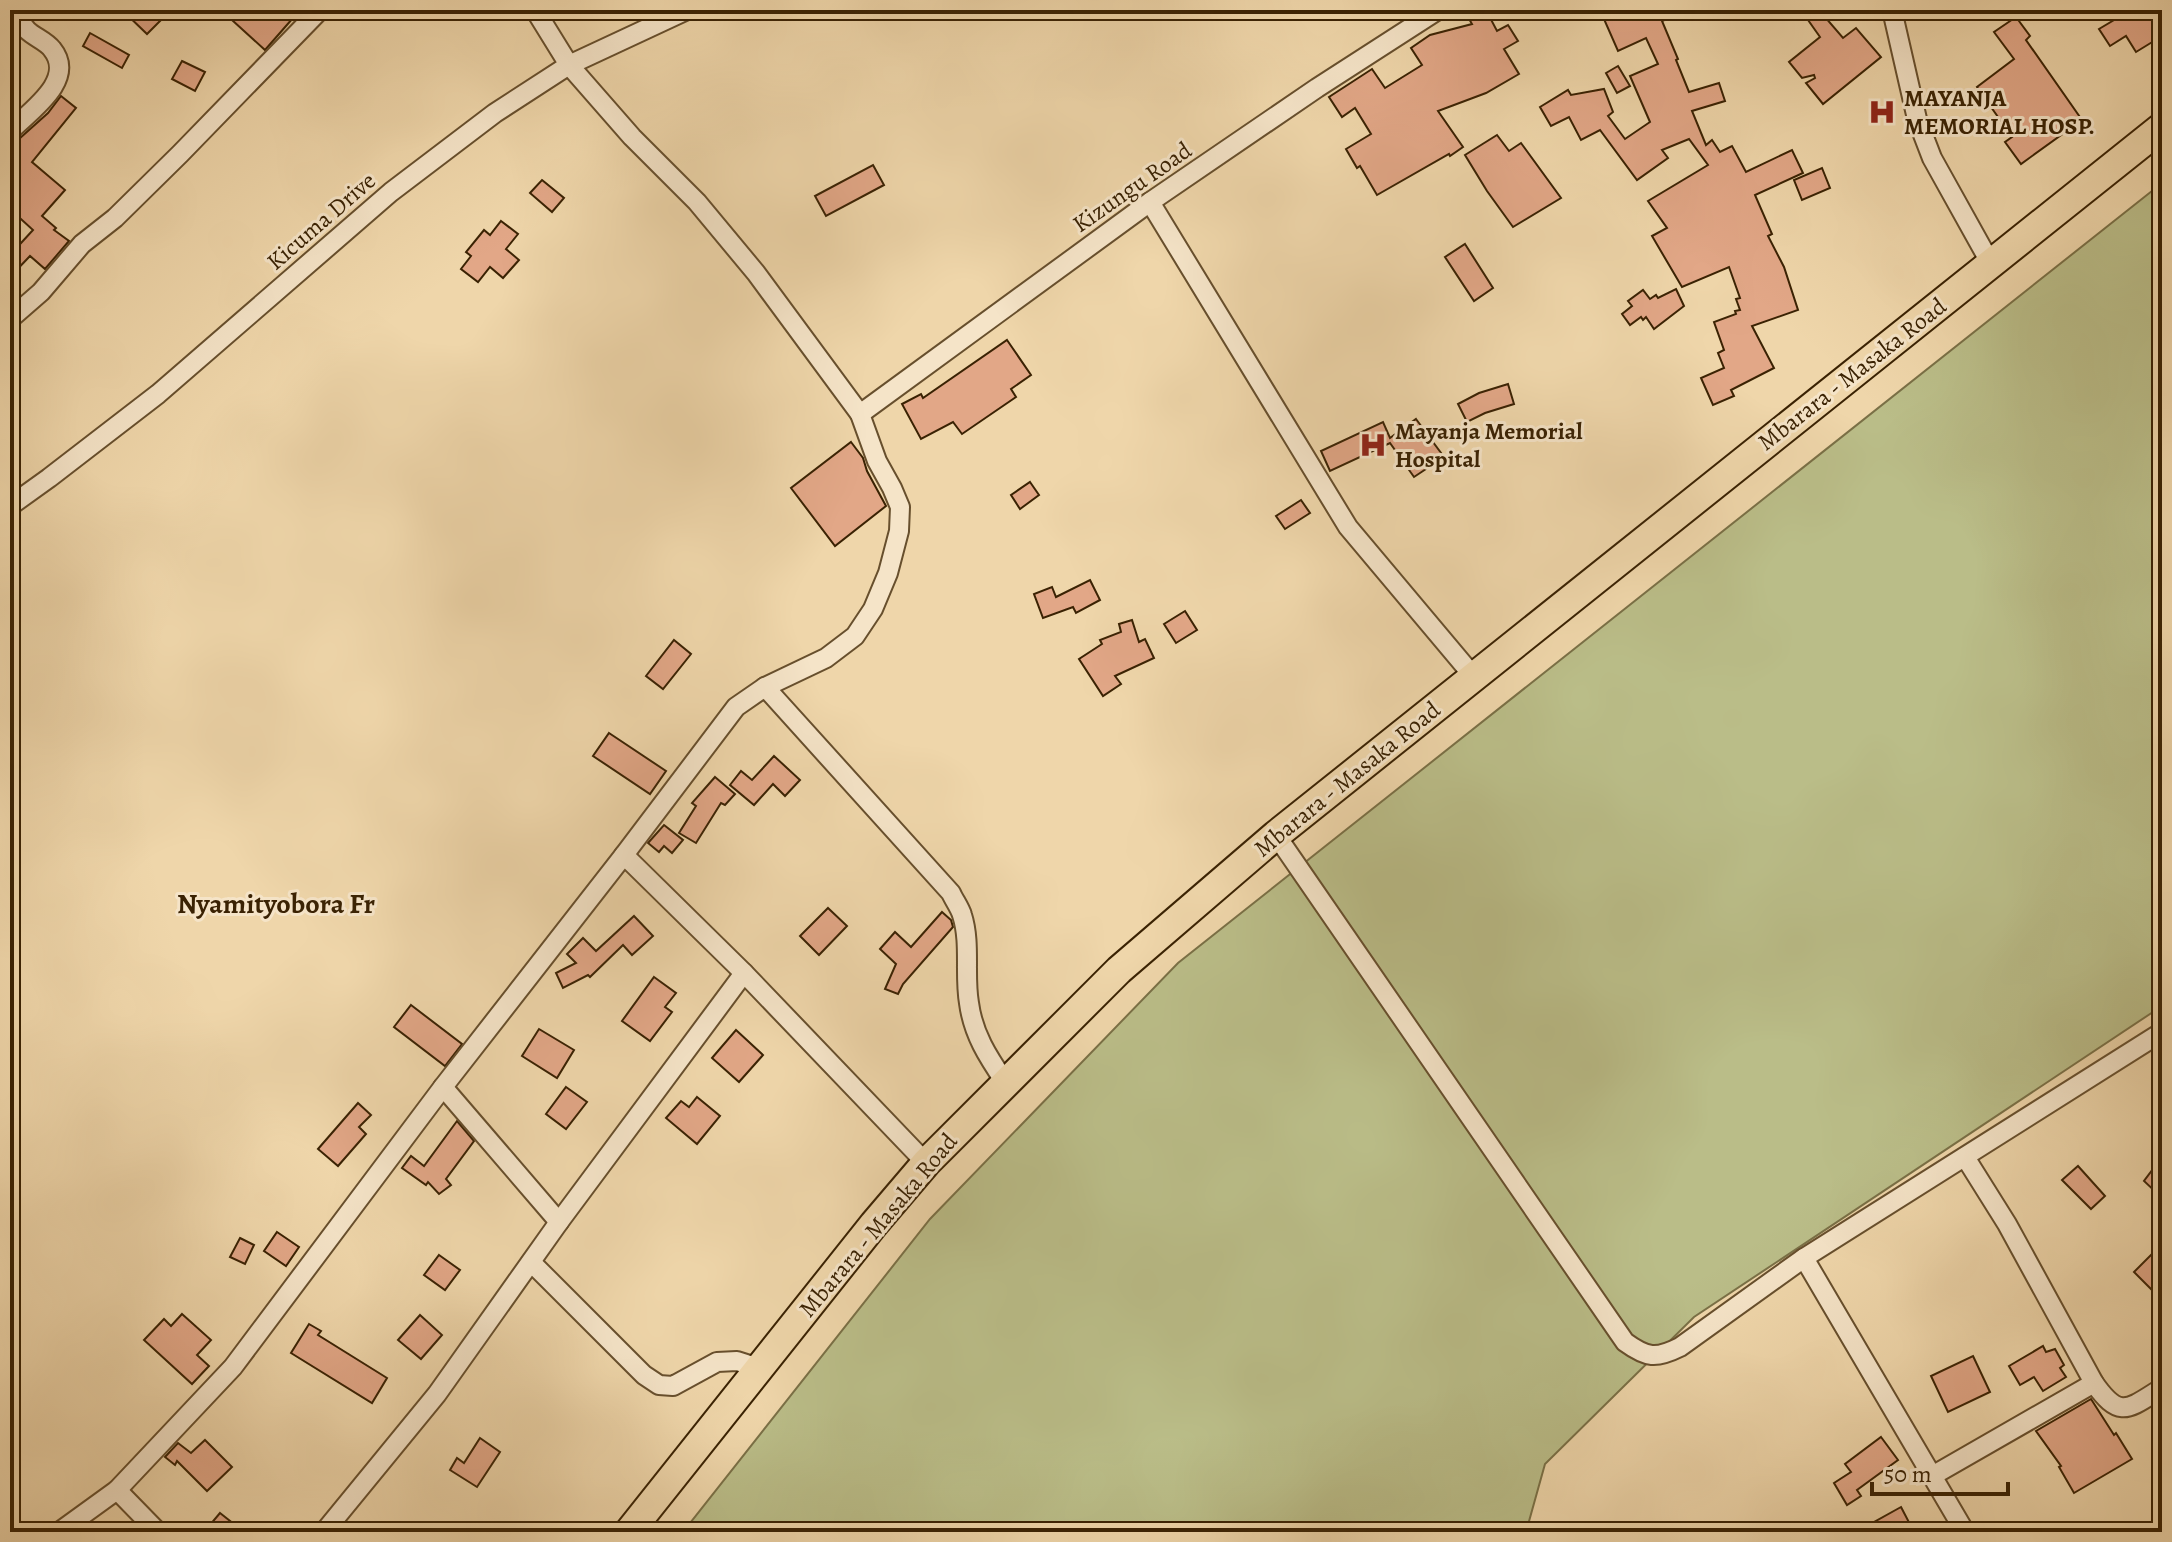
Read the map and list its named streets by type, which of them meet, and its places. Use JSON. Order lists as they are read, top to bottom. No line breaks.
{"streets":{"main road":["Mbarara - Masaka Road"],"street":["Kizungu Road","Kicuma Drive"]},"districts":["Nyamityobora Fr"],"places":{"hospital":["MAYANJA MEMORIAL HOSP.","Mayanja Memorial Hospital"]},"scale_bar":"50 m"}
